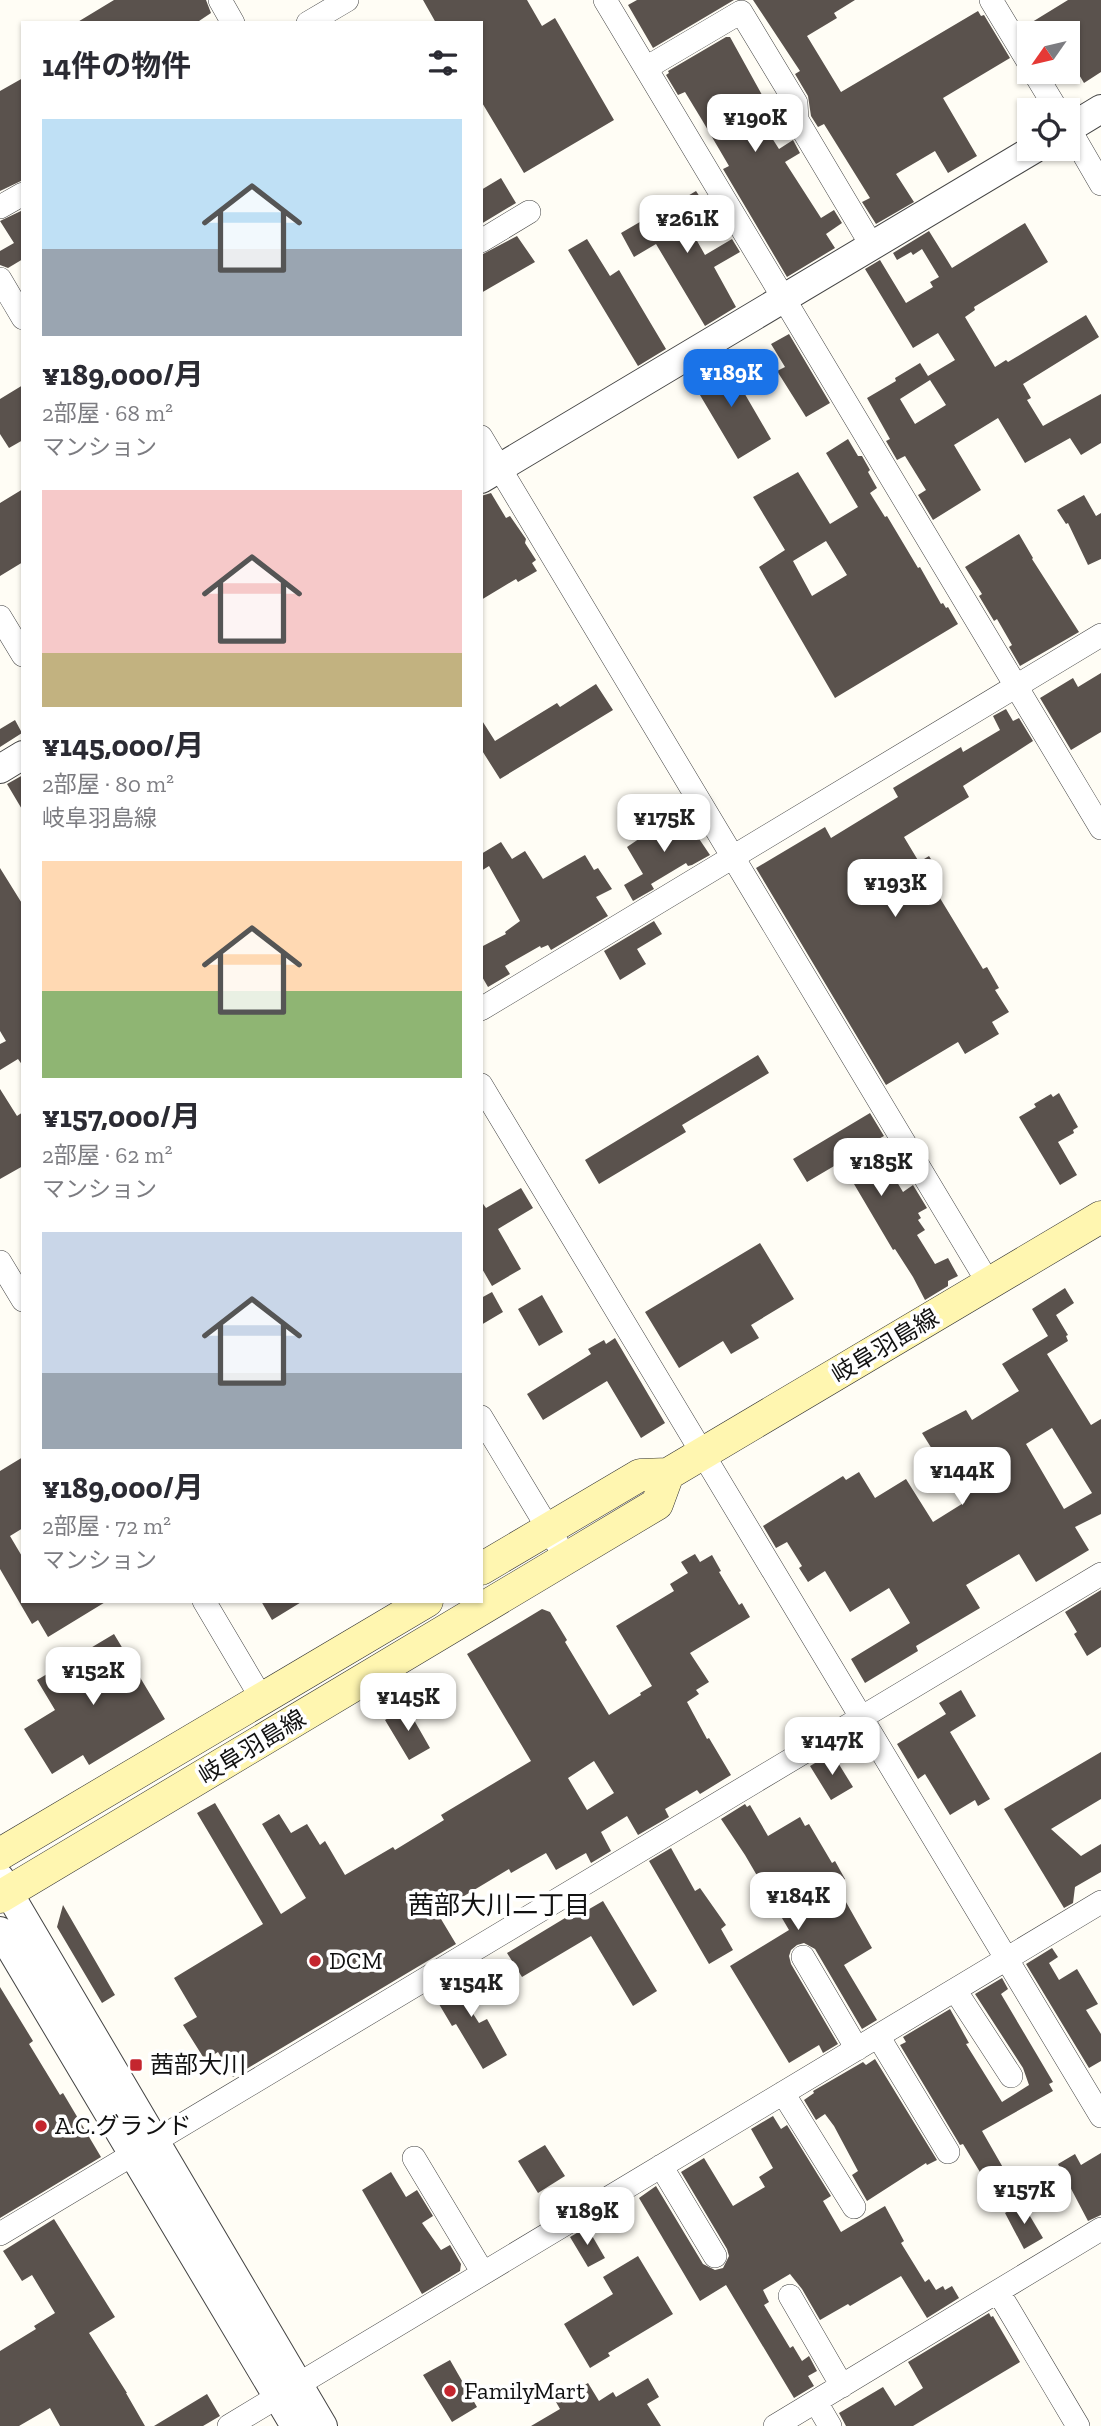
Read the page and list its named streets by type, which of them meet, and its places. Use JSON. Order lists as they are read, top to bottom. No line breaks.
{"streets":{"main road":["岐阜羽島線"]},"districts":["茜部大川二丁目"],"places":{"other":["DCM","A.C.グランド","FamilyMart"],"transit":["茜部大川"]},"north":"bottom left","page":{"heading":"14件の物件","price":["¥190K","¥261K","¥189K","¥175K","¥193K","¥185K","¥144K","¥152K","¥145K","¥147K","¥184K","¥154K","¥157K","¥189K"],"list":[{"name":"¥189,000/月","note":"2部屋 · 68 m² · マンション"},{"name":"¥145,000/月","note":"2部屋 · 80 m² · 岐阜羽島線"},{"name":"¥157,000/月","note":"2部屋 · 62 m² · マンション"},{"name":"¥189,000/月","note":"2部屋 · 72 m² · マンション"}]}}
